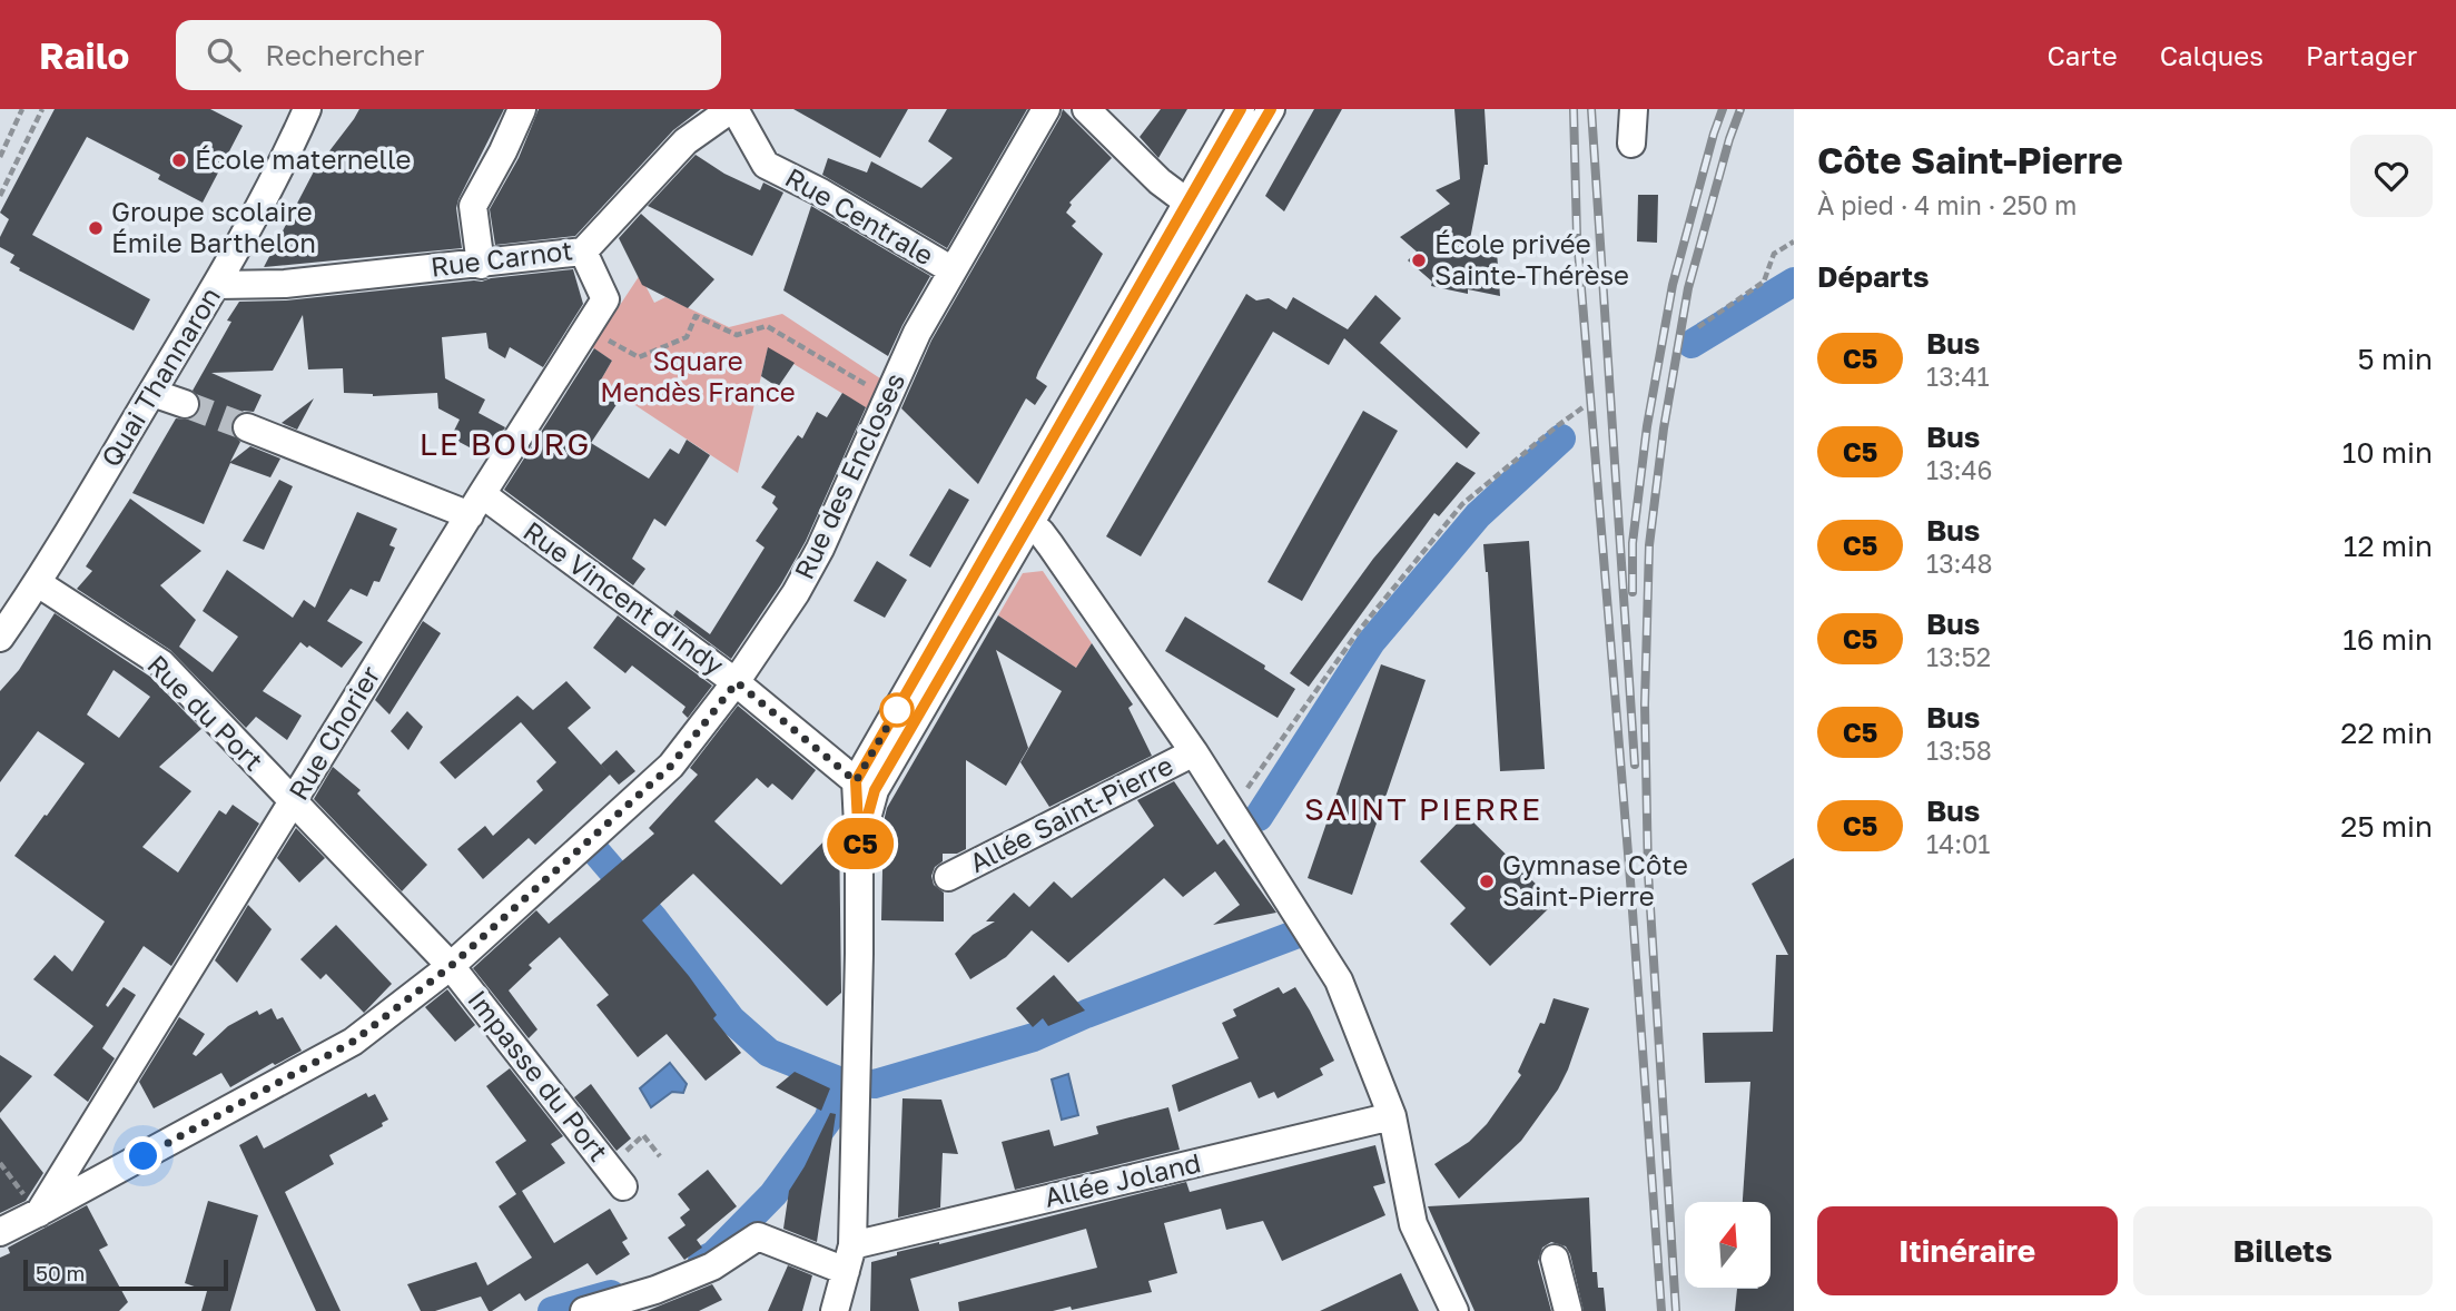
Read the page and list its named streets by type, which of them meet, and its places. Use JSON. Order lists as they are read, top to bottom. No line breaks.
{"streets":{"street":["Rue Centrale","Rue Carnot","Quai Thannaron","Rue des Encloses","Rue Vincent d'Indy","Rue du Port","Rue Chorier","Allée Saint-Pierre","Impasse du Port","Allée Joland"]},"crossings":[["Rue Centrale","Rue Carnot"],["Rue Centrale","Rue des Encloses"],["Rue Carnot","Quai Thannaron"],["Rue Carnot","Rue Chorier"],["Quai Thannaron","Rue du Port"],["Rue des Encloses","Rue Vincent d'Indy"],["Rue des Encloses","Rue du Port"],["Rue des Encloses","Rue Chorier"],["Rue des Encloses","Impasse du Port"],["Rue Vincent d'Indy","Rue Chorier"],["Rue du Port","Rue Chorier"],["Rue du Port","Impasse du Port"]],"districts":["LE BOURG","SAINT PIERRE"],"parks":["Square Mendès France"],"places":["École maternelle","Groupe scolaire Émile Barthelon","École privée Sainte-Thérèse","Gymnase Côte Saint-Pierre"],"lines":["bus line C5"],"scale_bar":"50 m","north":"top","page":{"header":"Railo","search":"Rechercher","nav":["Carte","Calques","Partager"],"on_map":"C5","heading":[["Côte Saint-Pierre","À pied · 4 min · 250 m"],"Départs"],"list":[{"mark":"C5","name":"Bus","note":"13:41","value":"5 min"},{"mark":"C5","name":"Bus","note":"13:46","value":"10 min"},{"mark":"C5","name":"Bus","note":"13:48","value":"12 min"},{"mark":"C5","name":"Bus","note":"13:52","value":"16 min"},{"mark":"C5","name":"Bus","note":"13:58","value":"22 min"},{"mark":"C5","name":"Bus","note":"14:01","value":"25 min"}],"buttons":["Itinéraire","Billets"],"scale":"50 m"}}
